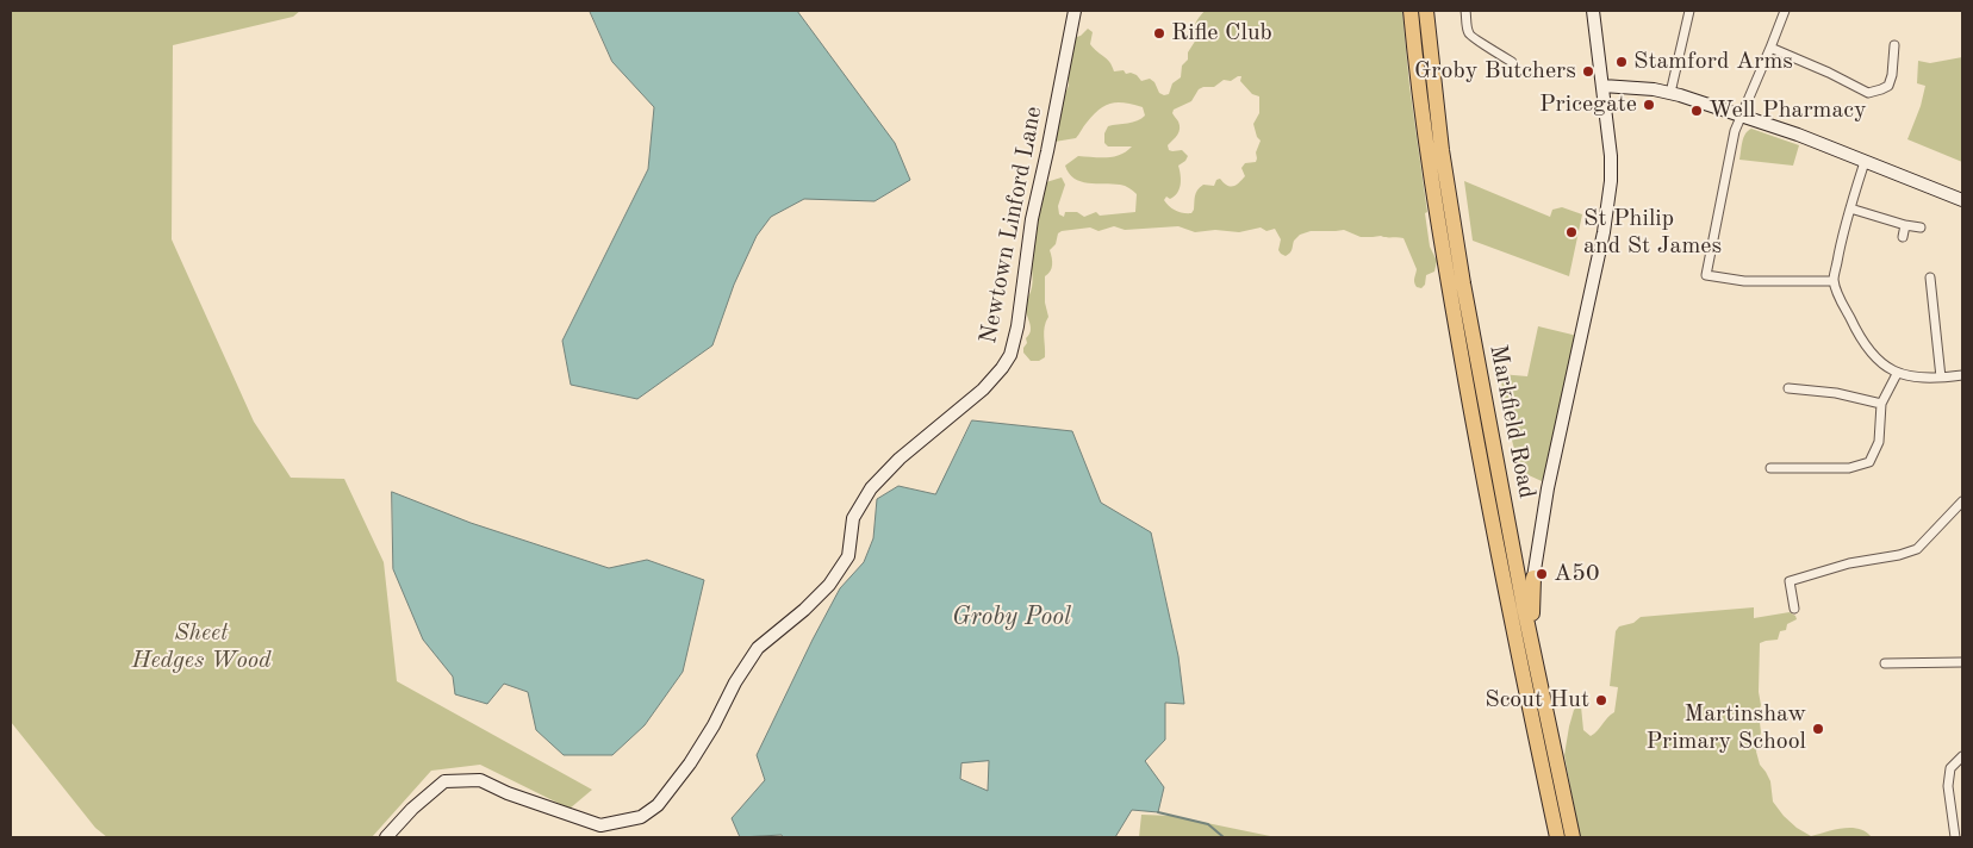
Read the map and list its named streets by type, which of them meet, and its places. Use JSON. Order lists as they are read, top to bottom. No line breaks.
{"streets":{"highway":["Markfield Road"],"street":["Newtown Linford Lane"]},"water":["Groby Pool"],"parks":["Sheet Hedges Wood"],"places":["Rifle Club","Stamford Arms","Groby Butchers","Pricegate","Well Pharmacy","St Philip and St James","A50","Scout Hut","Martinshaw Primary School"]}
